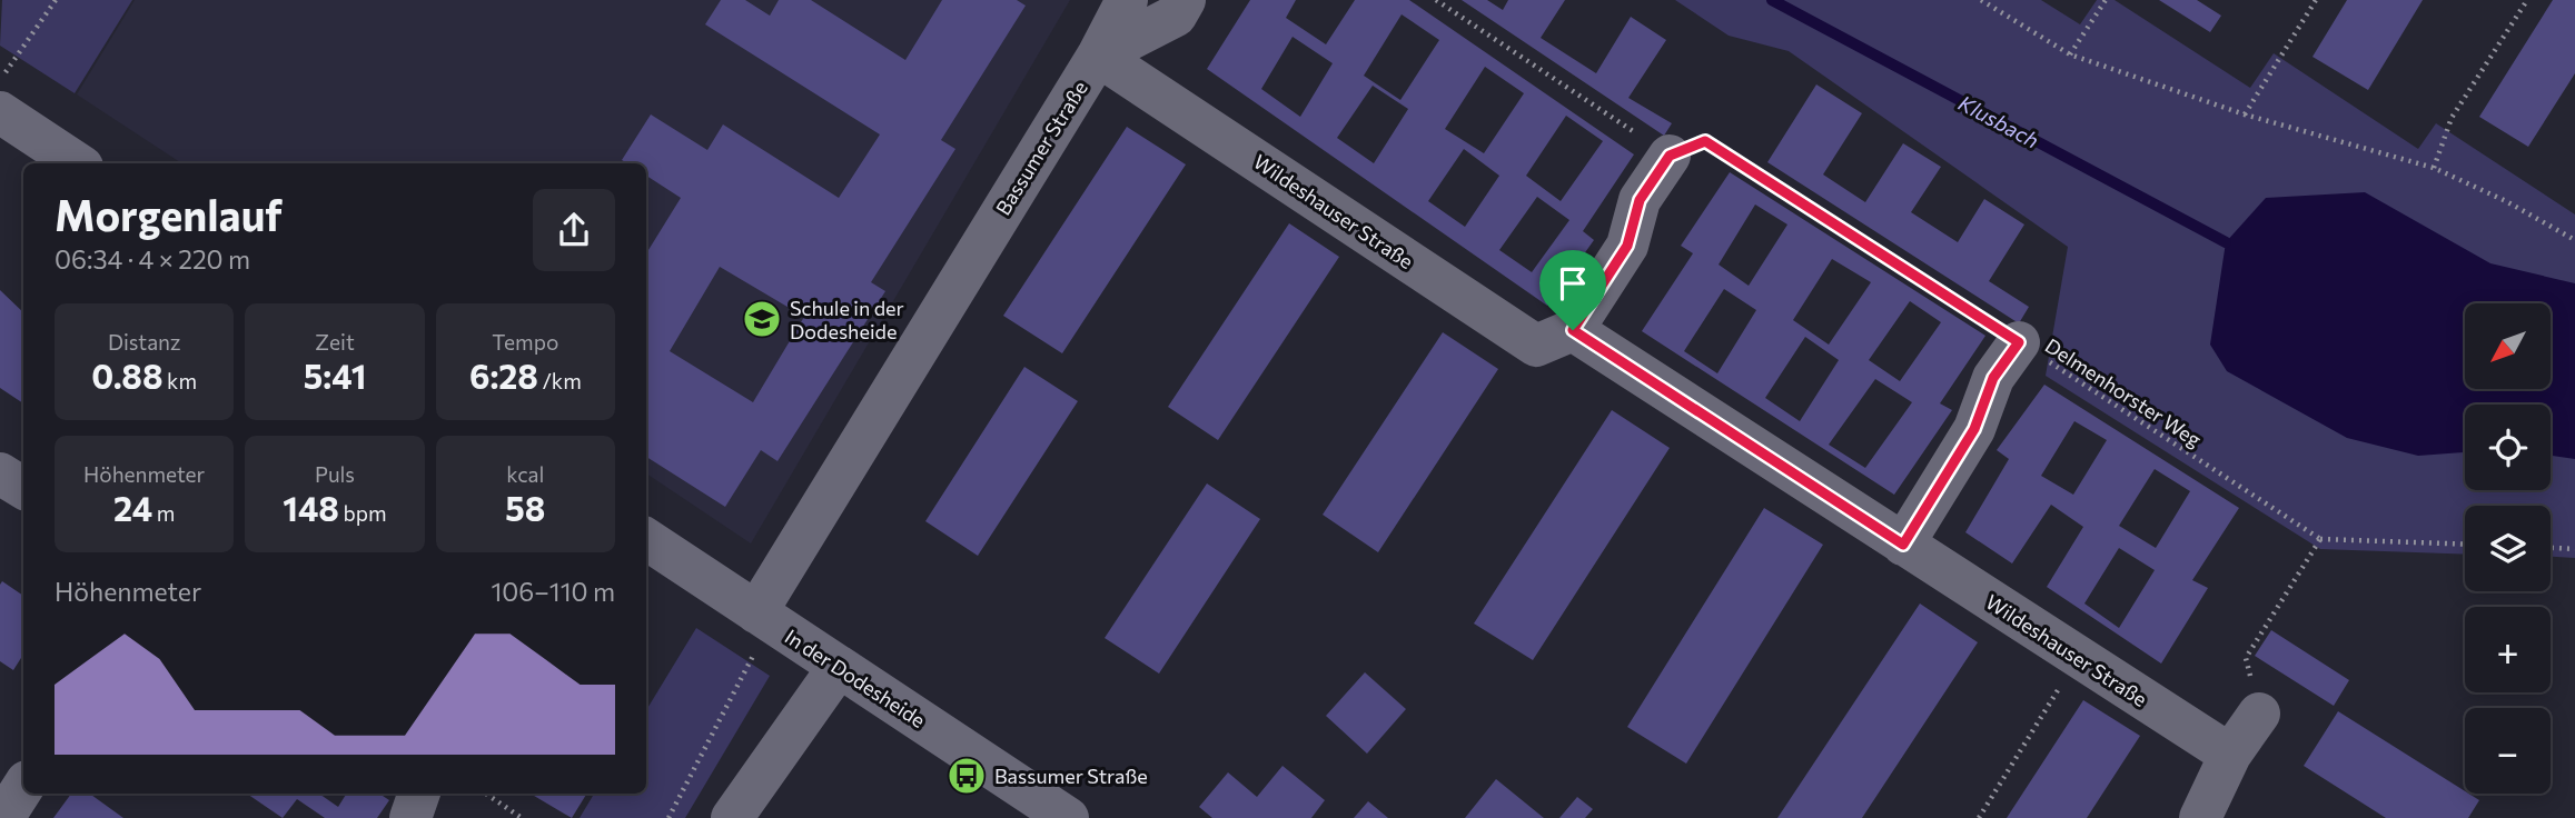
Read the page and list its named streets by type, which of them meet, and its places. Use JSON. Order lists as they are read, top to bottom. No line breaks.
{"streets":{"street":["Bassumer Straße","Wildeshauser Straße","In der Dodesheide"],"path":["Delmenhorster Weg"]},"crossings":[["Bassumer Straße","Wildeshauser Straße"],["Bassumer Straße","In der Dodesheide"]],"water":["Klusbach"],"places":{"school or university":["Schule in der Dodesheide"],"bus stop":["Bassumer Straße"]},"north":"bottom left","page":{"heading":["Morgenlauf","06:34 · 4 × 220 m"],"stats":[["Distanz","0.88 km"],["Zeit","5:41"],["Tempo","6:28 /km"],["Höhenmeter","24 m"],["Puls","148 bpm"],["kcal","58"]],"map_buttons":["+","−"],"chart":["Höhenmeter","106–110 m"]}}
